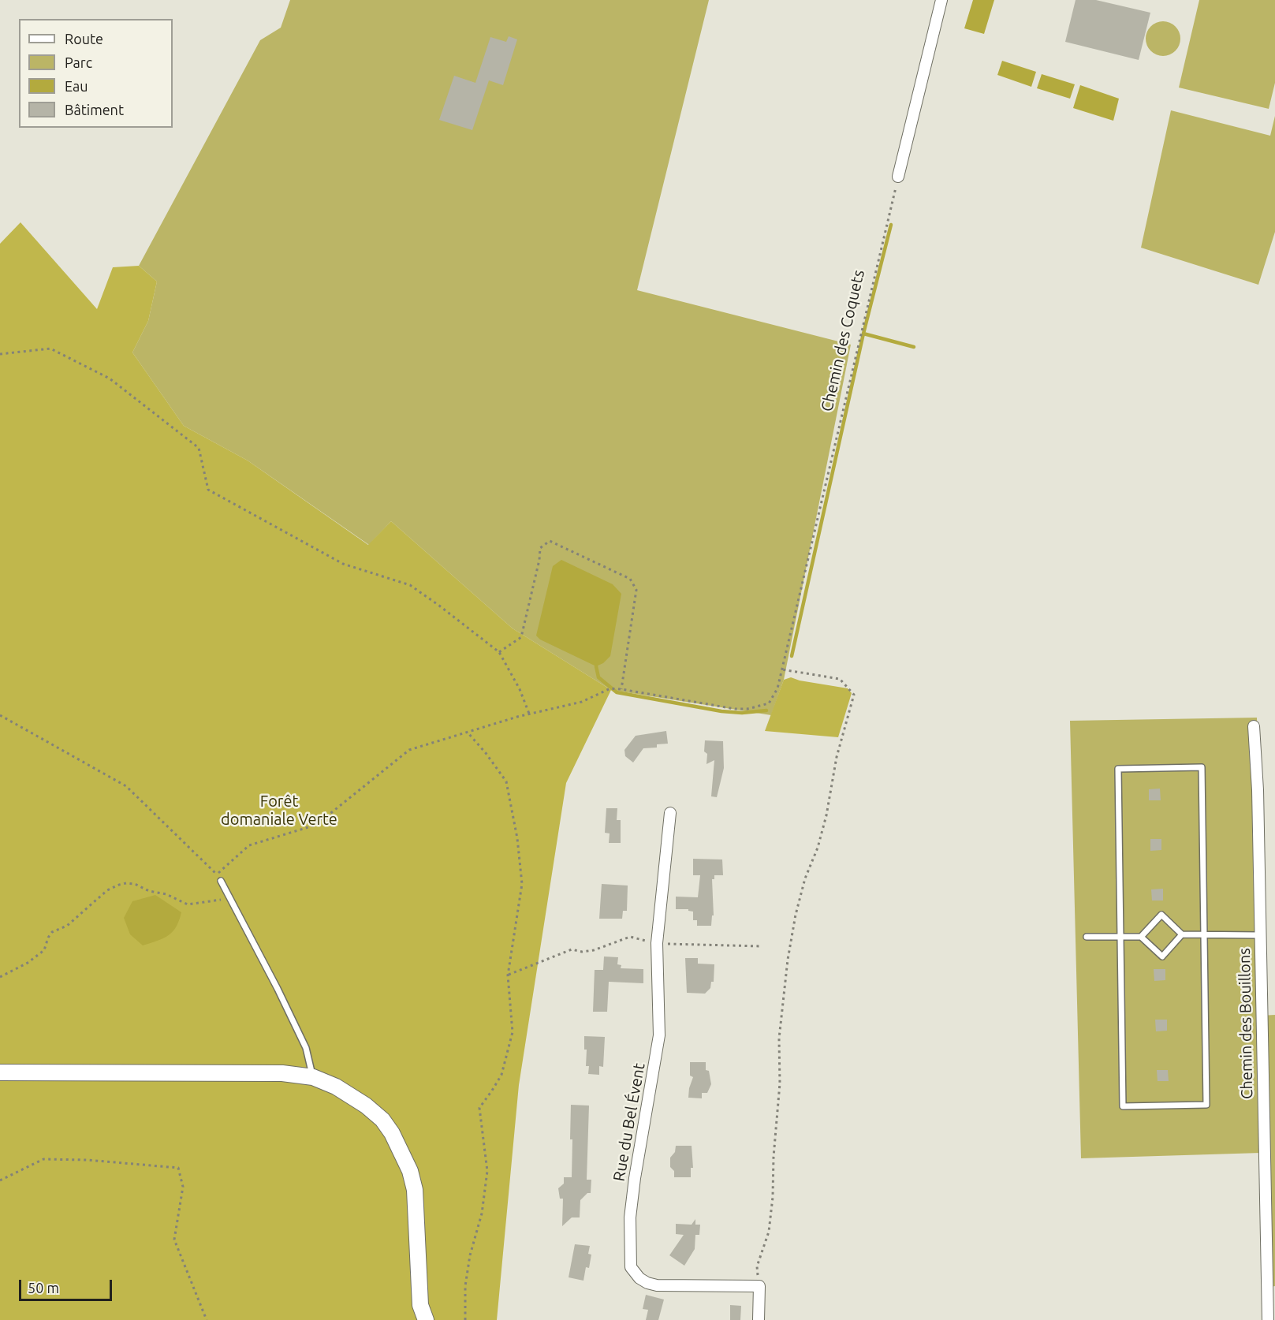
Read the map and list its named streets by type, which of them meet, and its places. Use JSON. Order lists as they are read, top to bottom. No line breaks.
{"streets":{"street":["Chemin des Bouillons","Rue du Bel Évent"],"path":["Chemin des Coquets"]},"parks":["Forêt domaniale Verte"],"legend":["Route","Parc","Eau","Bâtiment"],"scale_bar":"50 m"}
